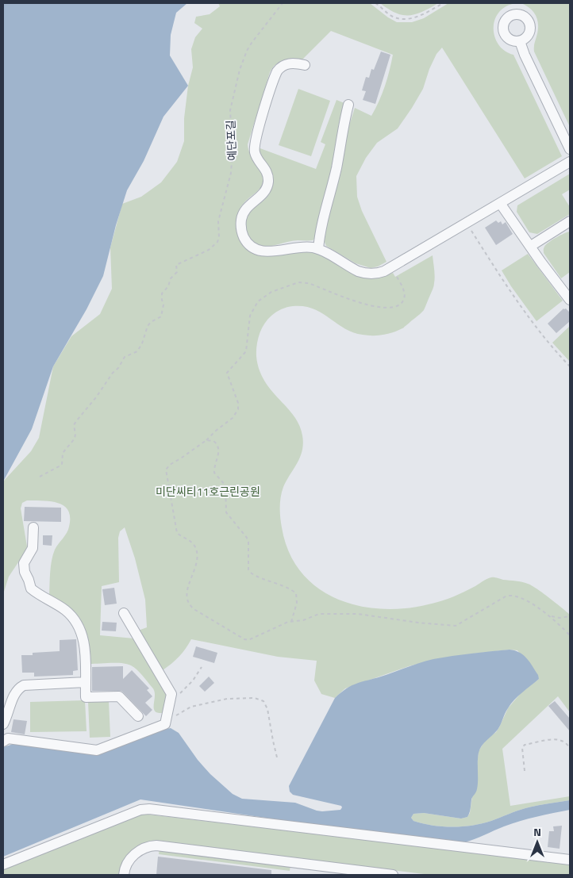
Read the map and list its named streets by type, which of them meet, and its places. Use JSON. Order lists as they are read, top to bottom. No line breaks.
{"streets":{"path":["예단포길"]},"parks":["미단씨티11호근린공원"],"north":"top"}
